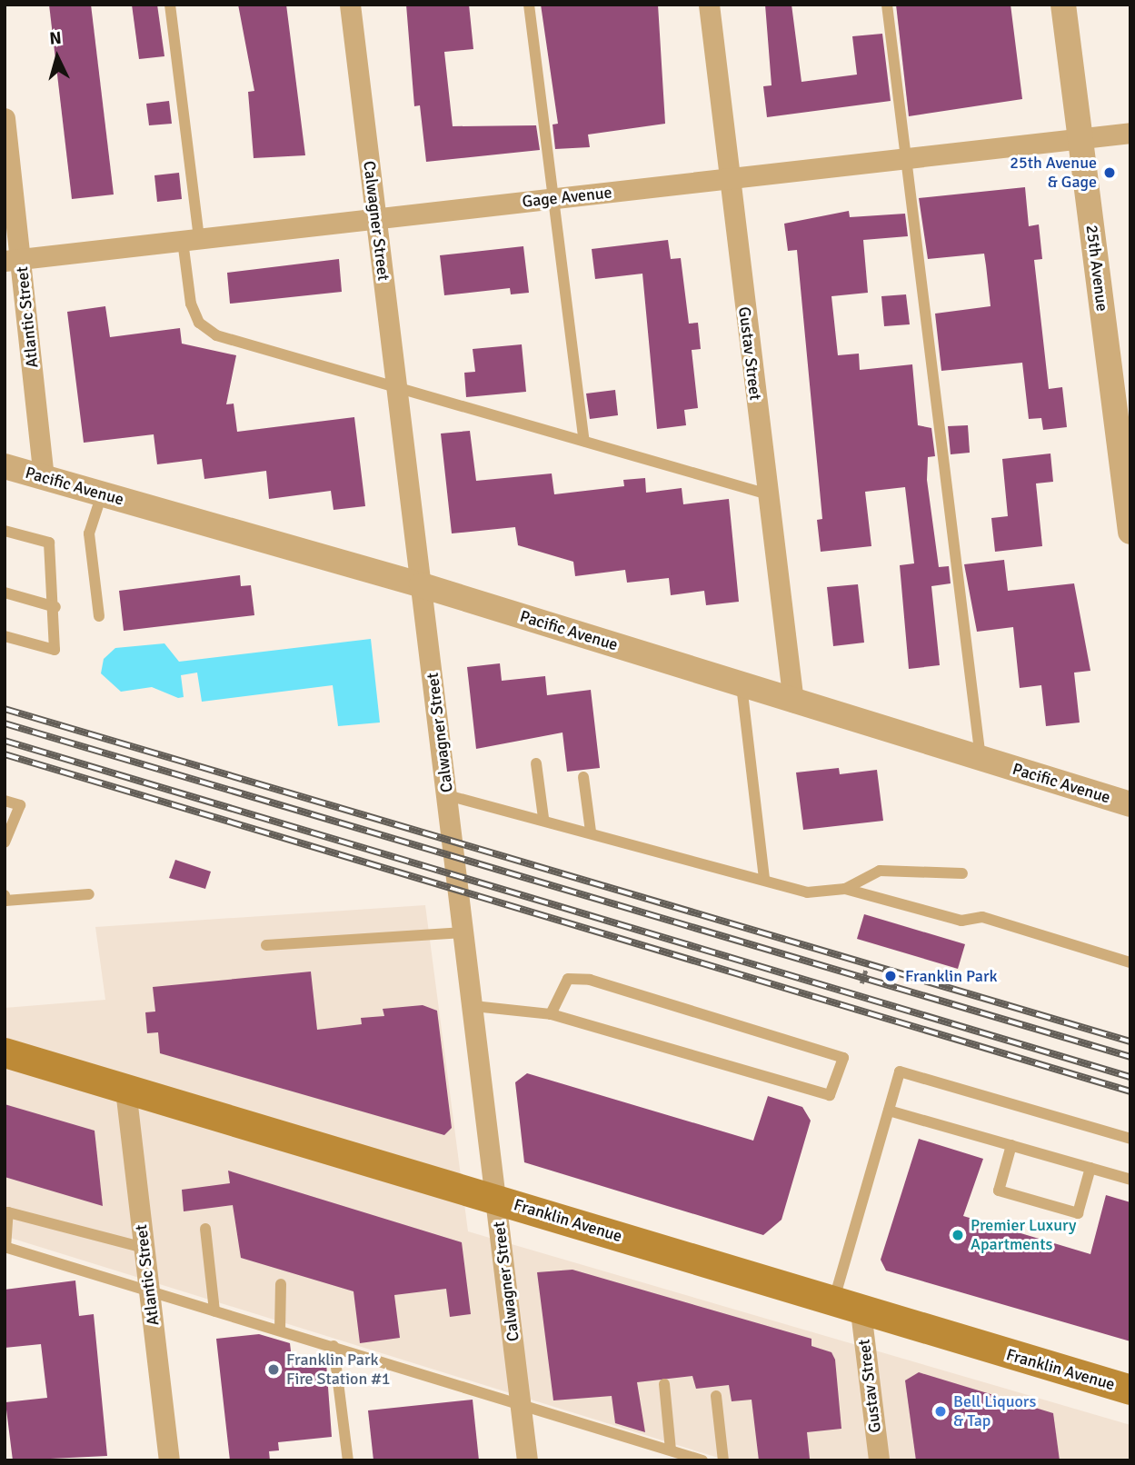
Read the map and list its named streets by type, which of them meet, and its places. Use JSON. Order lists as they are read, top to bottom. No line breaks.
{"streets":{"main road":["Franklin Avenue"],"street":["Gage Avenue","Calwagner Street","25th Avenue","Atlantic Street","Gustav Street","Pacific Avenue"]},"crossings":[["Gage Avenue","Calwagner Street"],["Gage Avenue","25th Avenue"],["Gage Avenue","Atlantic Street"],["Gage Avenue","Gustav Street"],["Calwagner Street","Pacific Avenue"],["Calwagner Street","Franklin Avenue"],["Atlantic Street","Pacific Avenue"],["Atlantic Street","Franklin Avenue"],["Gustav Street","Pacific Avenue"],["Gustav Street","Franklin Avenue"]],"places":["25th Avenue & Gage","Franklin Park","Premier Luxury Apartments","Franklin Park Fire Station #1","Bell Liquors & Tap"],"north":"top"}
